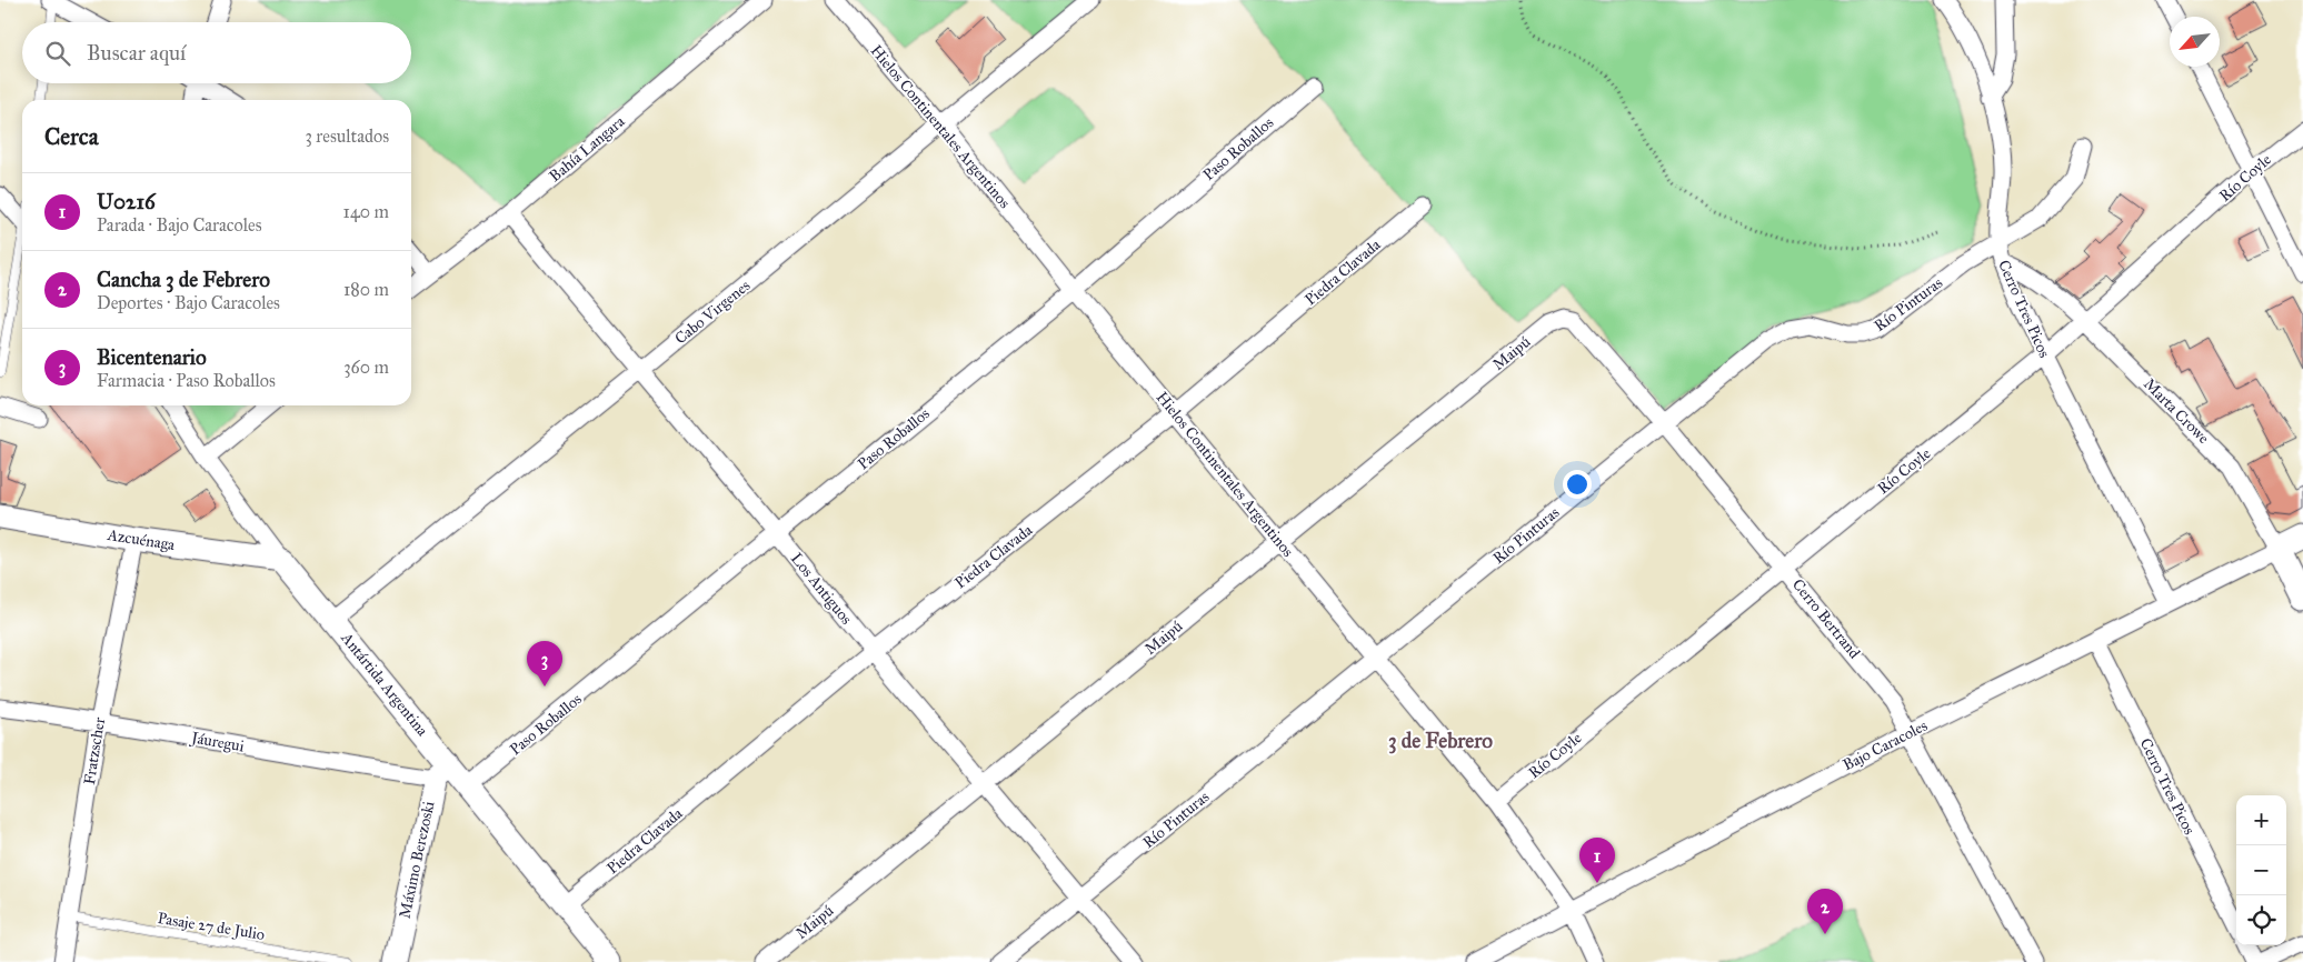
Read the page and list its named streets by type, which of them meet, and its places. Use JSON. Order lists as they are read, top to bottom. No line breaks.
{"streets":{"street":["Hielos Continentales Argentinos","Bahía Langara","Paso Roballos","Río Coyle","Piedra Clavada","Río Pinturas","Cerro Tres Picos","Cabo Virgenes","Maipú","Marta Crowe","Azcuénaga","Los Antiguos","Cerro Bertrand","Antártida Argentina","Jáuregui","Bajo Caracoles","Fratzscher","Máximo Berezoski"],"lane":["Pasaje 27 de Julio"]},"crossings":[["Hielos Continentales Argentinos","Paso Roballos"],["Hielos Continentales Argentinos","Río Coyle"],["Hielos Continentales Argentinos","Piedra Clavada"],["Hielos Continentales Argentinos","Río Pinturas"],["Hielos Continentales Argentinos","Cabo Virgenes"],["Hielos Continentales Argentinos","Maipú"],["Hielos Continentales Argentinos","Bajo Caracoles"],["Bahía Langara","Los Antiguos"],["Paso Roballos","Los Antiguos"],["Paso Roballos","Antártida Argentina"],["Río Coyle","Cerro Tres Picos"],["Río Coyle","Marta Crowe"],["Río Coyle","Cerro Bertrand"],["Piedra Clavada","Los Antiguos"],["Piedra Clavada","Antártida Argentina"],["Río Pinturas","Cerro Tres Picos"],["Río Pinturas","Los Antiguos"],["Río Pinturas","Cerro Bertrand"],["Cerro Tres Picos","Marta Crowe"],["Cerro Tres Picos","Bajo Caracoles"],["Cabo Virgenes","Los Antiguos"],["Cabo Virgenes","Antártida Argentina"],["Maipú","Los Antiguos"],["Maipú","Cerro Bertrand"],["Marta Crowe","Bajo Caracoles"],["Azcuénaga","Antártida Argentina"],["Azcuénaga","Fratzscher"],["Cerro Bertrand","Bajo Caracoles"],["Antártida Argentina","Jáuregui"],["Antártida Argentina","Máximo Berezoski"],["Jáuregui","Fratzscher"],["Jáuregui","Máximo Berezoski"],["Fratzscher","Pasaje 27 de Julio"]],"districts":["3 de Febrero"],"north":"bottom left","page":{"search":"Buscar aquí","heading":["Cerca","3 resultados"],"list":[{"mark":"1","name":"U0216","note":"Parada · Bajo Caracoles","value":"140 m"},{"mark":"2","name":"Cancha 3 de Febrero","note":"Deportes · Bajo Caracoles","value":"180 m"},{"mark":"3","name":"Bicentenario","note":"Farmacia · Paso Roballos","value":"360 m"}],"pins":["3","1","2"],"map_buttons":["+","−"]}}
